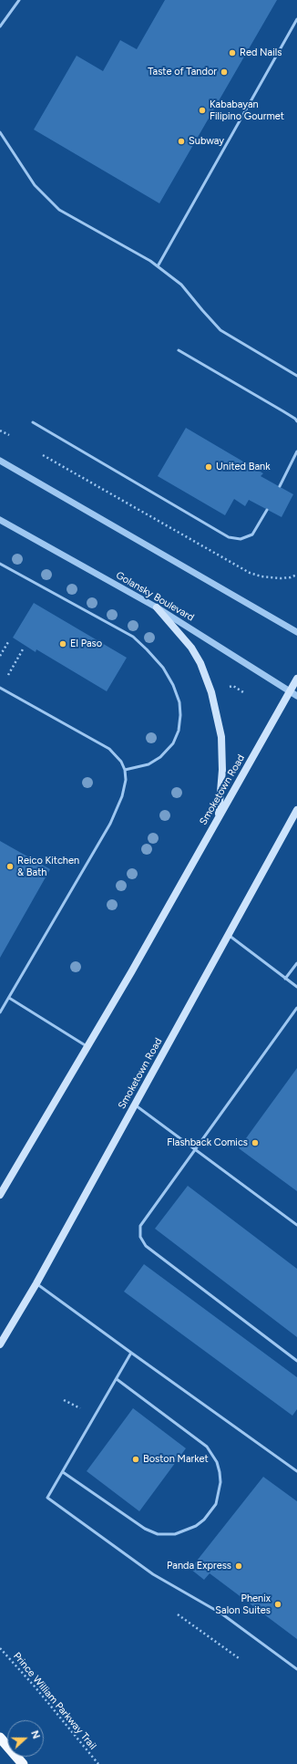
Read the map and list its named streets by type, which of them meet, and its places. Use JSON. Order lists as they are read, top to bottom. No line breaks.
{"streets":{"main road":["Smoketown Road"],"street":["Golansky Boulevard"],"path":["Prince William Parkway Trail"]},"crossings":[["Golansky Boulevard","Smoketown Road"]],"places":["Red Nails","Taste of Tandor","Kababayan Filipino Gourmet","Subway","United Bank","El Paso","Reico Kitchen & Bath","Flashback Comics","Boston Market","Panda Express","Phenix Salon Suites"],"north":"right"}
